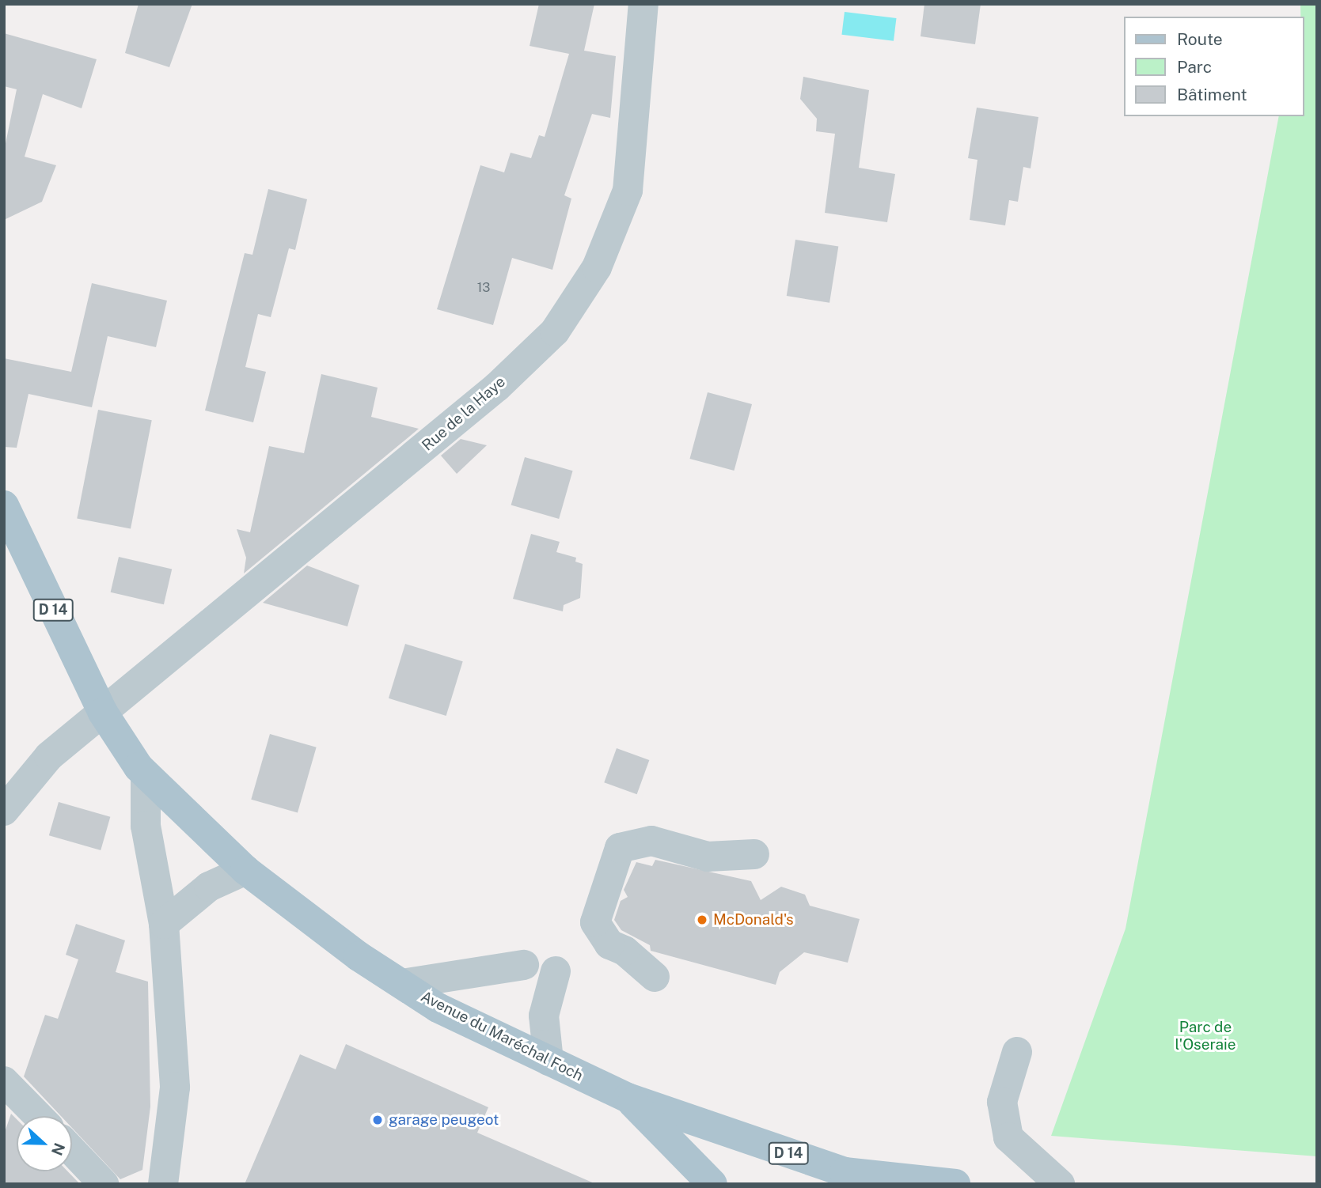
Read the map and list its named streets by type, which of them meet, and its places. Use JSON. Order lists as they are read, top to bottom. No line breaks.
{"streets":{"main road":["D 14","Avenue du Maréchal Foch"],"street":["Rue de la Haye"]},"crossings":[["Rue de la Haye","Avenue du Maréchal Foch"],["D 14","Avenue du Maréchal Foch"]],"parks":["Parc de l'Oseraie"],"places":["McDonald's","garage peugeot"],"house_numbers":["13"],"legend":["Route","Parc","Bâtiment"],"north":"right"}
